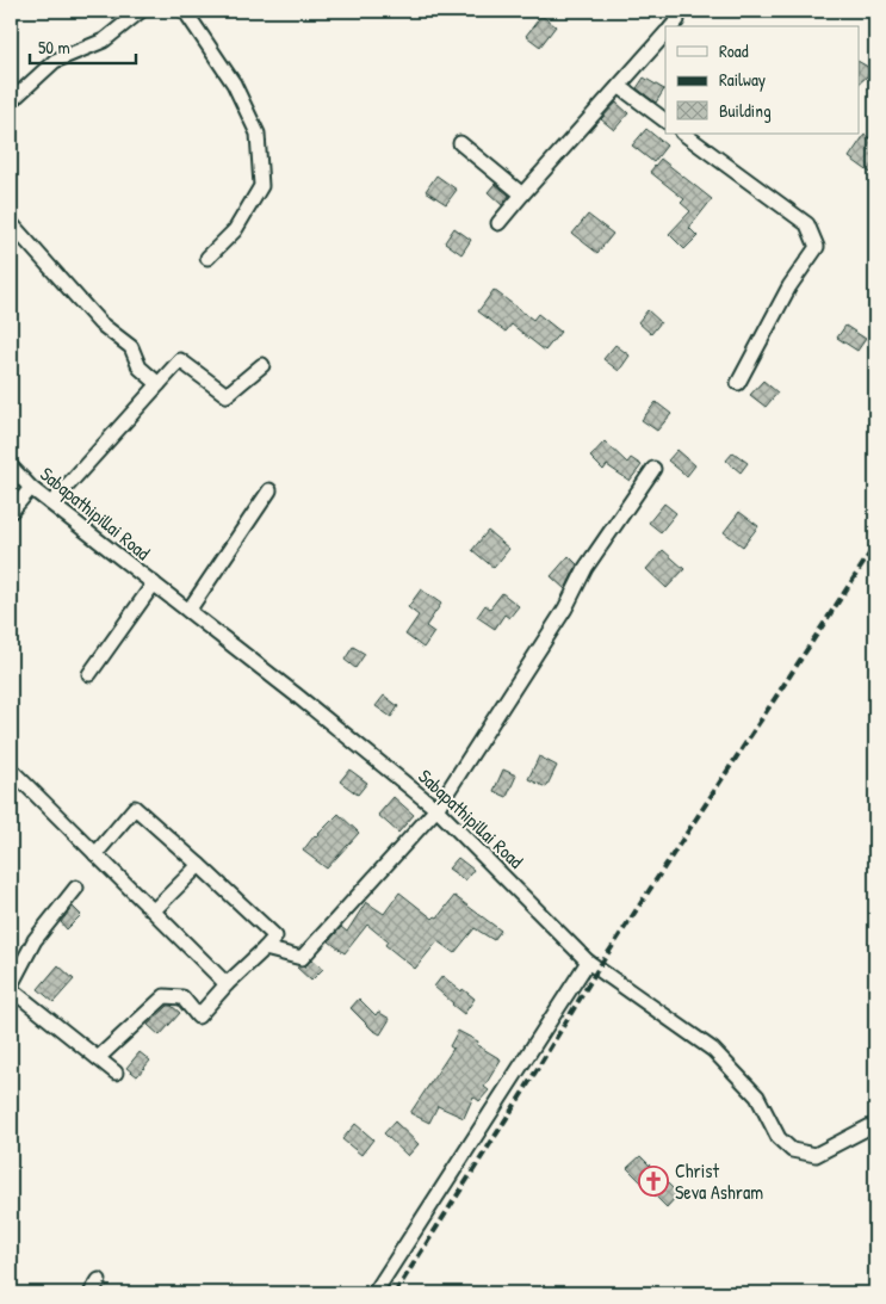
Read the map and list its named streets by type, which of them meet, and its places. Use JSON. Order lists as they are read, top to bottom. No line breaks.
{"streets":{"street":["Sabapathipillai Road"]},"places":{"church":["Christ Seva Ashram"]},"legend":["Road","Railway","Building"],"scale_bar":"50 m"}
